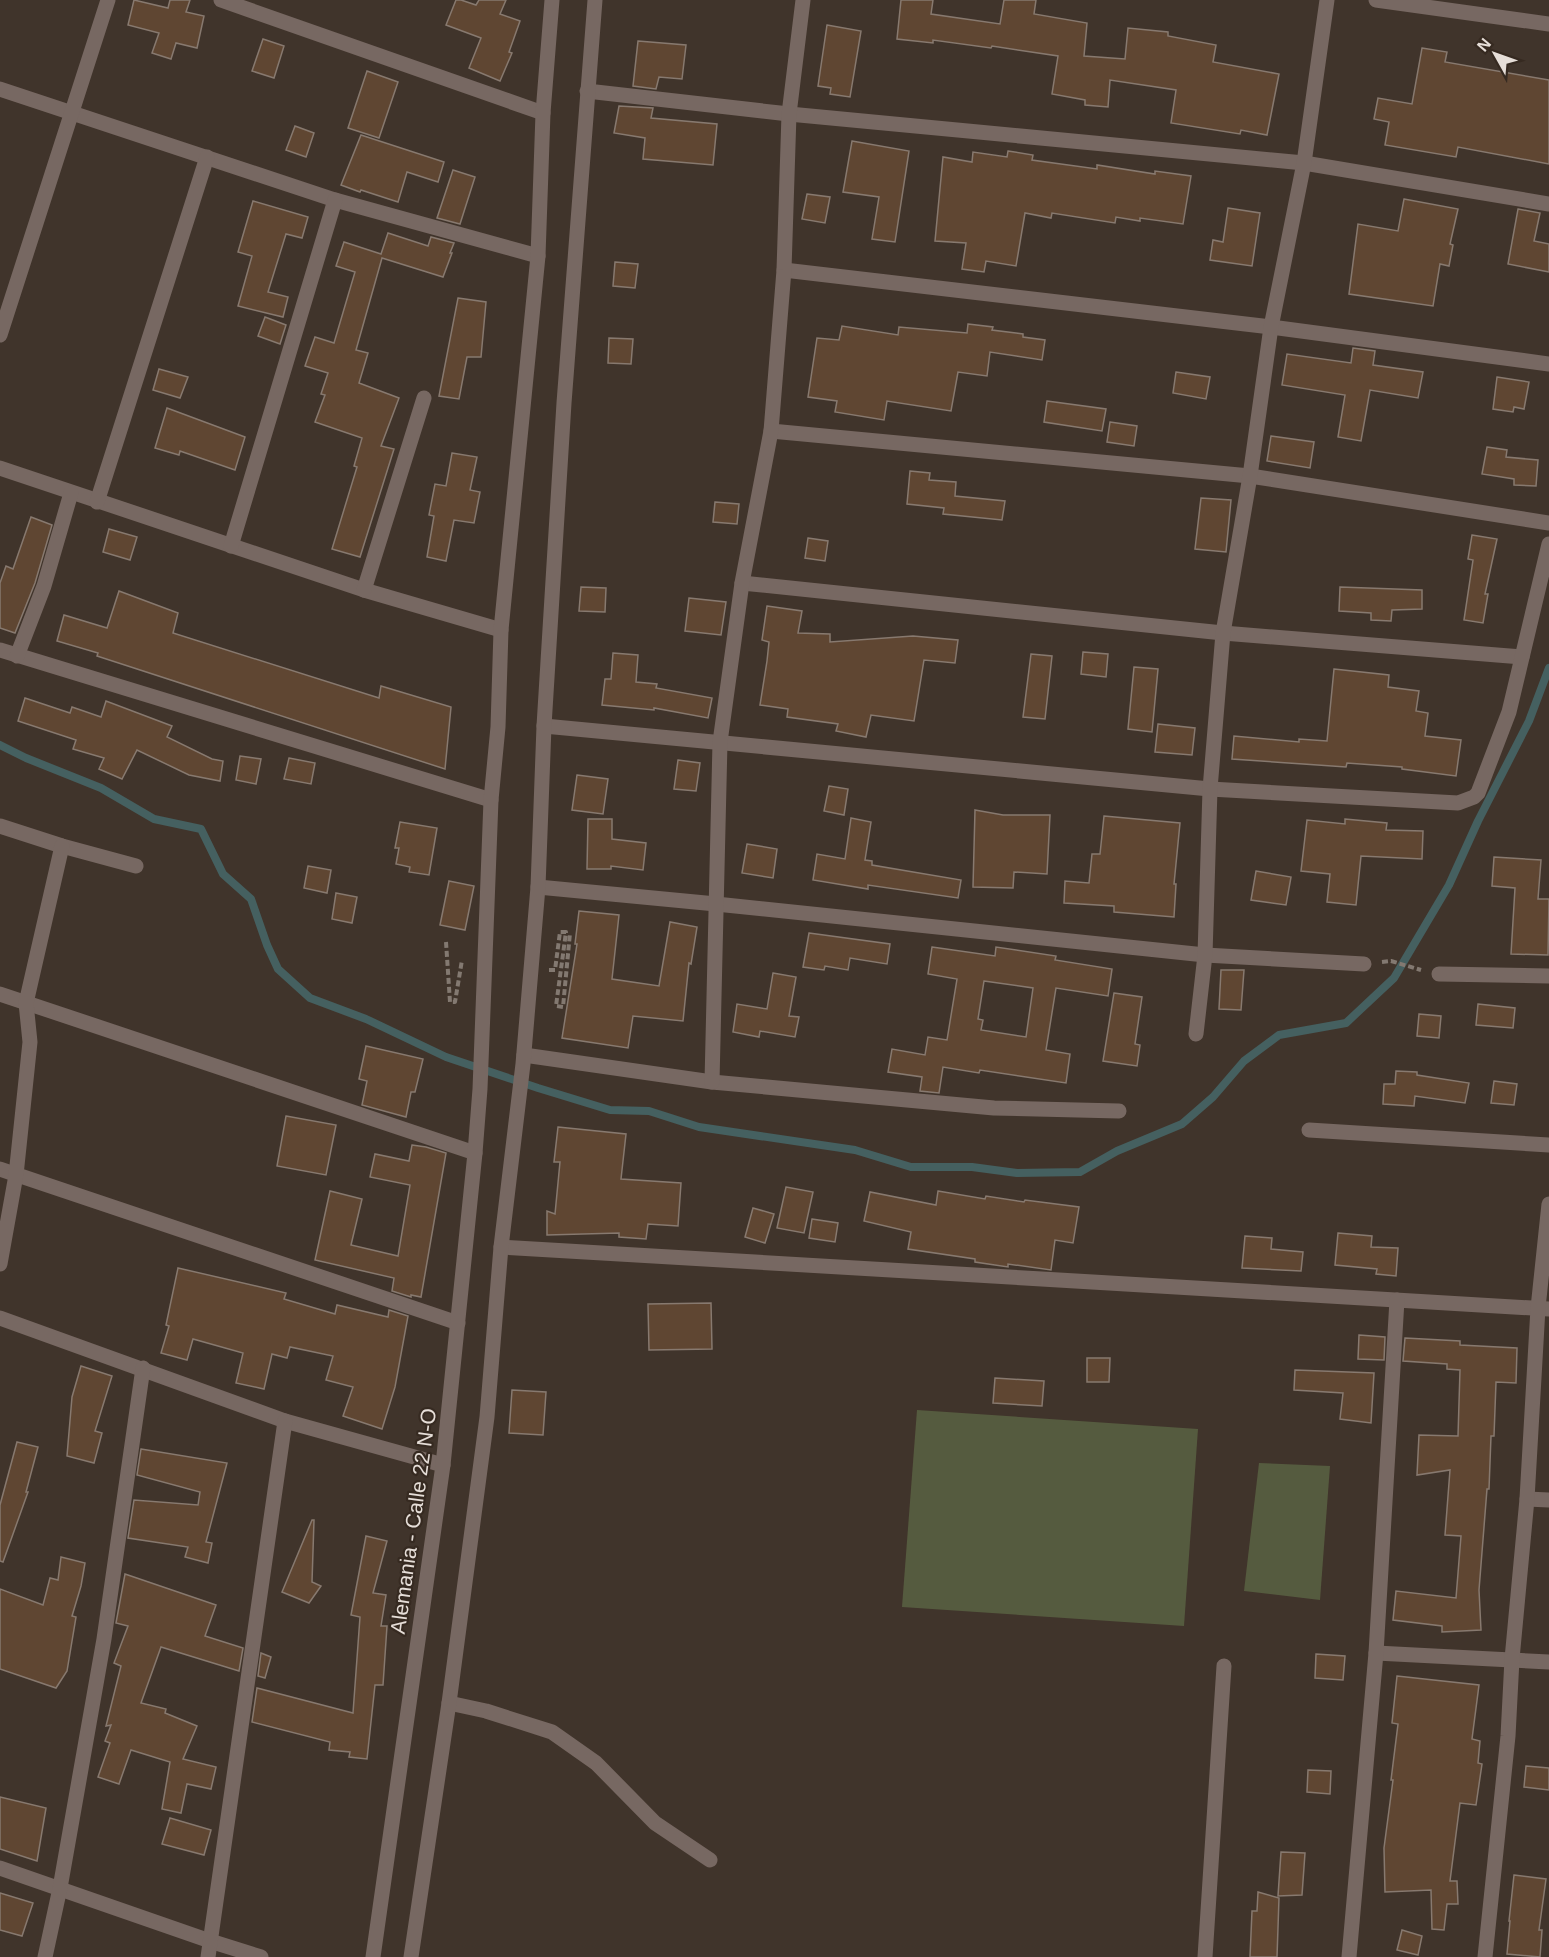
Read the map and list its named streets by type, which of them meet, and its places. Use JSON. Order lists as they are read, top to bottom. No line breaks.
{"streets":{"street":["Alemania - Calle 22 N-O"]},"north":"top left"}
